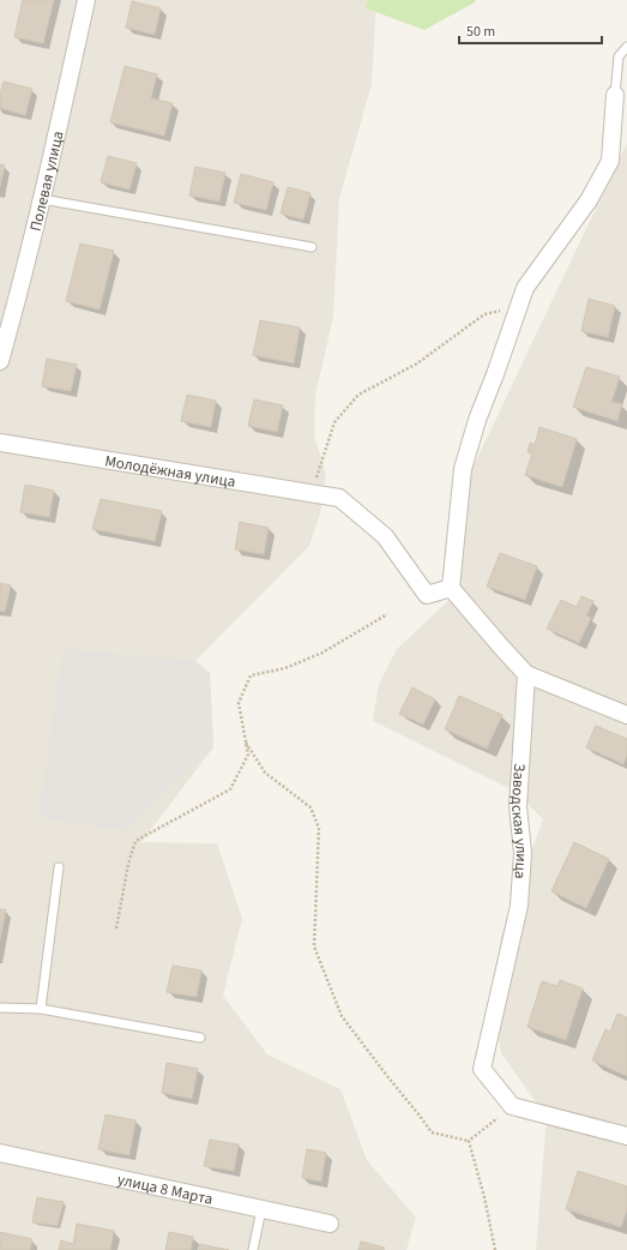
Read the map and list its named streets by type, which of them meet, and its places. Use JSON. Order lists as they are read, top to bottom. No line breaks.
{"streets":{"street":["Полевая улица","Молодёжная улица","Заводская улица","улица 8 Марта"]},"scale_bar":"50 m"}
